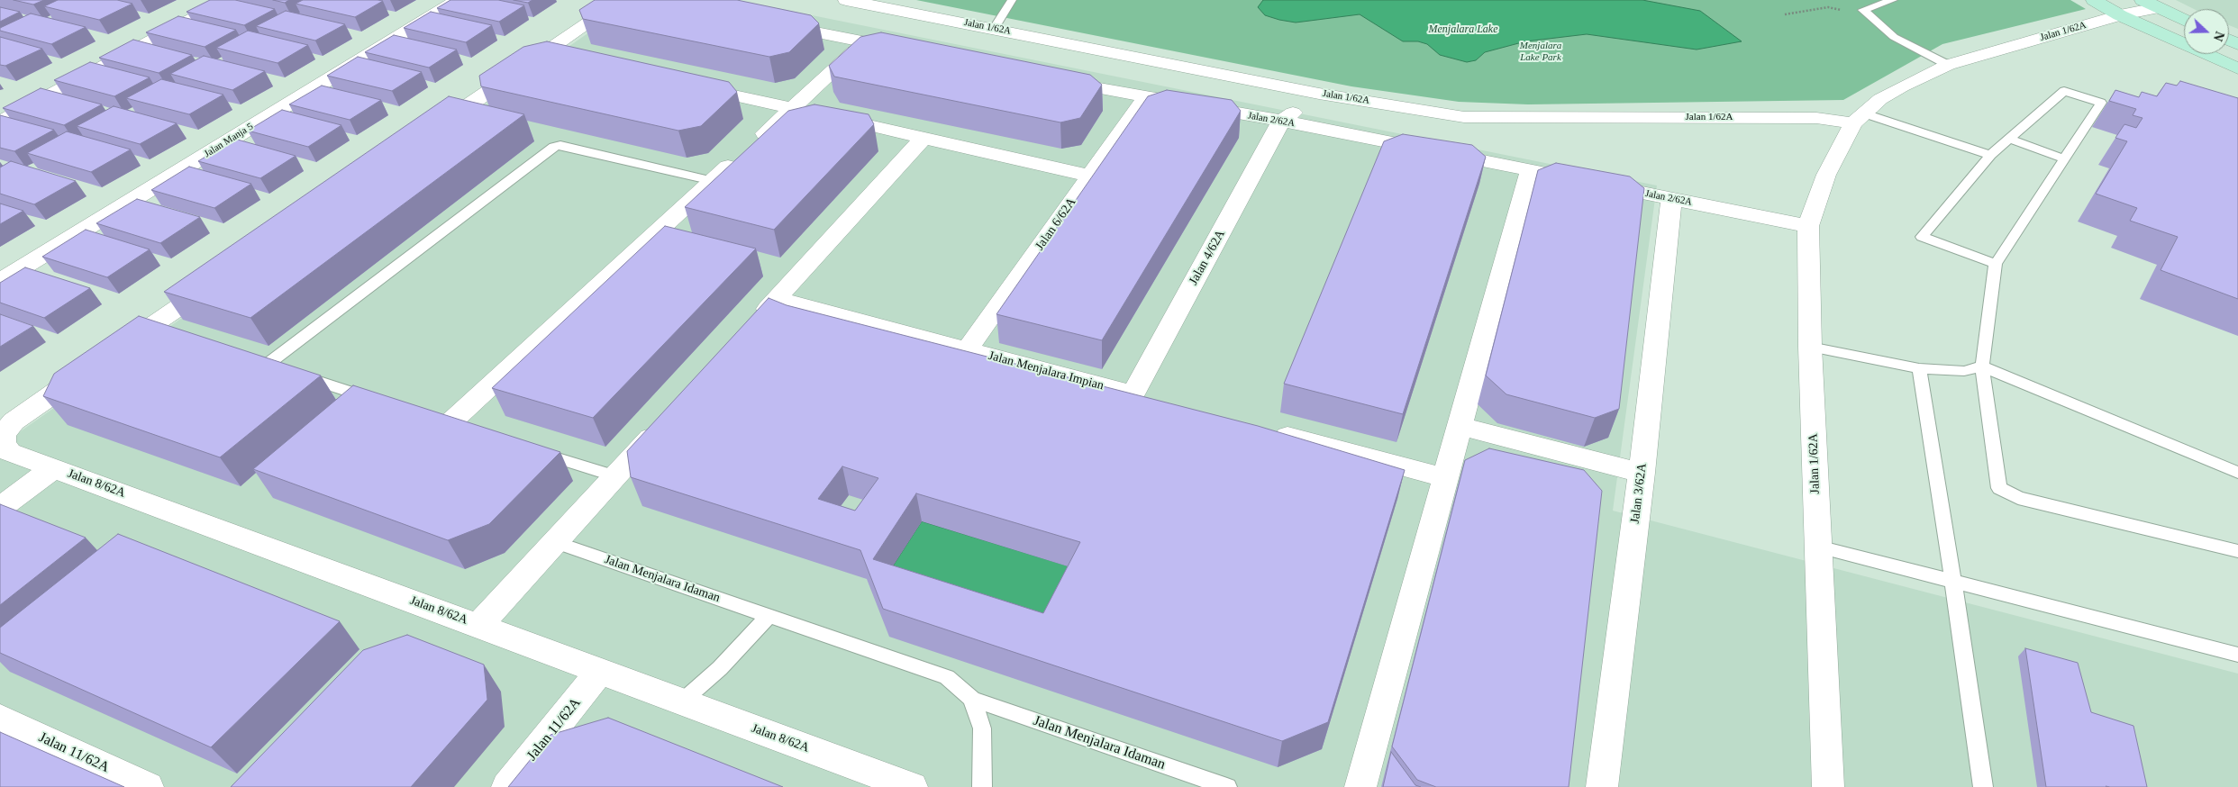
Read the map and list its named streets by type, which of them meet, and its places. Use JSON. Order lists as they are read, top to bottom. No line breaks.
{"streets":{"street":["Jalan 1/62A","Jalan 2/62A","Jalan Manja 5","Jalan 6/62A","Jalan 4/62A","Jalan Menjalara Impian","Jalan 8/62A","Jalan 3/62A","Jalan 11/62A"],"lane":["Jalan Menjalara Idaman"]},"crossings":[["Jalan 1/62A","Jalan 2/62A"],["Jalan 2/62A","Jalan 6/62A"],["Jalan 2/62A","Jalan 4/62A"],["Jalan 2/62A","Jalan 3/62A"],["Jalan 6/62A","Jalan Menjalara Impian"],["Jalan 4/62A","Jalan Menjalara Impian"],["Jalan 8/62A","Jalan 11/62A"]],"water":["Menjalara Lake"],"parks":["Menjalara Lake Park"],"north":"right"}
